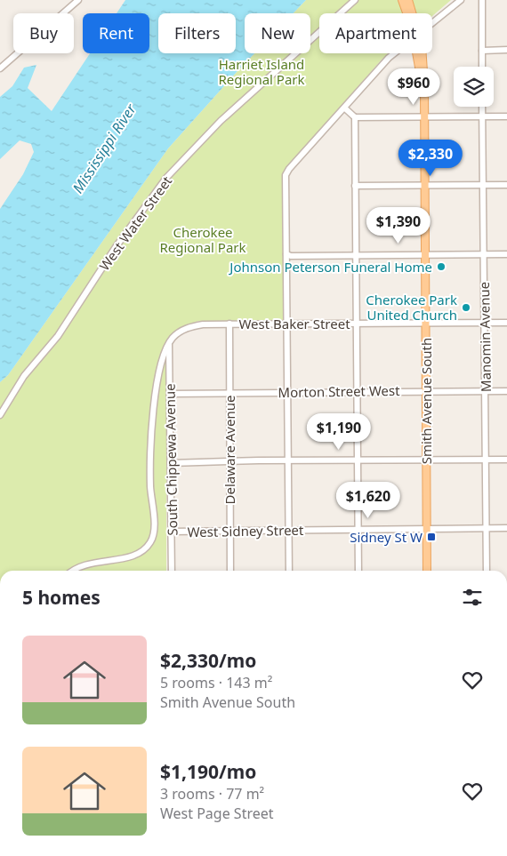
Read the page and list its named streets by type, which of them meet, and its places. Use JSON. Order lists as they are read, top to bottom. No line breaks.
{"streets":{"main road":["Smith Avenue South"],"street":["West Water Street","West Baker Street","Manomin Avenue","Morton Street West","Delaware Avenue","South Chippewa Avenue","West Sidney Street"]},"crossings":[["West Baker Street","Manomin Avenue"],["West Baker Street","Smith Avenue South"],["West Baker Street","Delaware Avenue"],["West Baker Street","South Chippewa Avenue"],["Manomin Avenue","Morton Street West"],["Manomin Avenue","West Sidney Street"],["Morton Street West","Smith Avenue South"],["Morton Street West","Delaware Avenue"],["Morton Street West","South Chippewa Avenue"],["Smith Avenue South","West Sidney Street"],["Delaware Avenue","West Sidney Street"],["South Chippewa Avenue","West Sidney Street"]],"water":["Mississippi River"],"parks":["Harriet Island Regional Park","Cherokee Regional Park"],"places":{"other":["Johnson Peterson Funeral Home","Cherokee Park United Church"],"transit":["Sidney St W"]},"page":{"chip":["Buy","Rent","Filters","New","Apartment"],"price":["$960","$2,330","$1,390","$1,190","$1,620"],"heading":"5 homes","list":[{"name":"$2,330/mo","note":"5 rooms · 143 m² · Smith Avenue South"},{"name":"$1,190/mo","note":"3 rooms · 77 m² · West Page Street"}]}}
